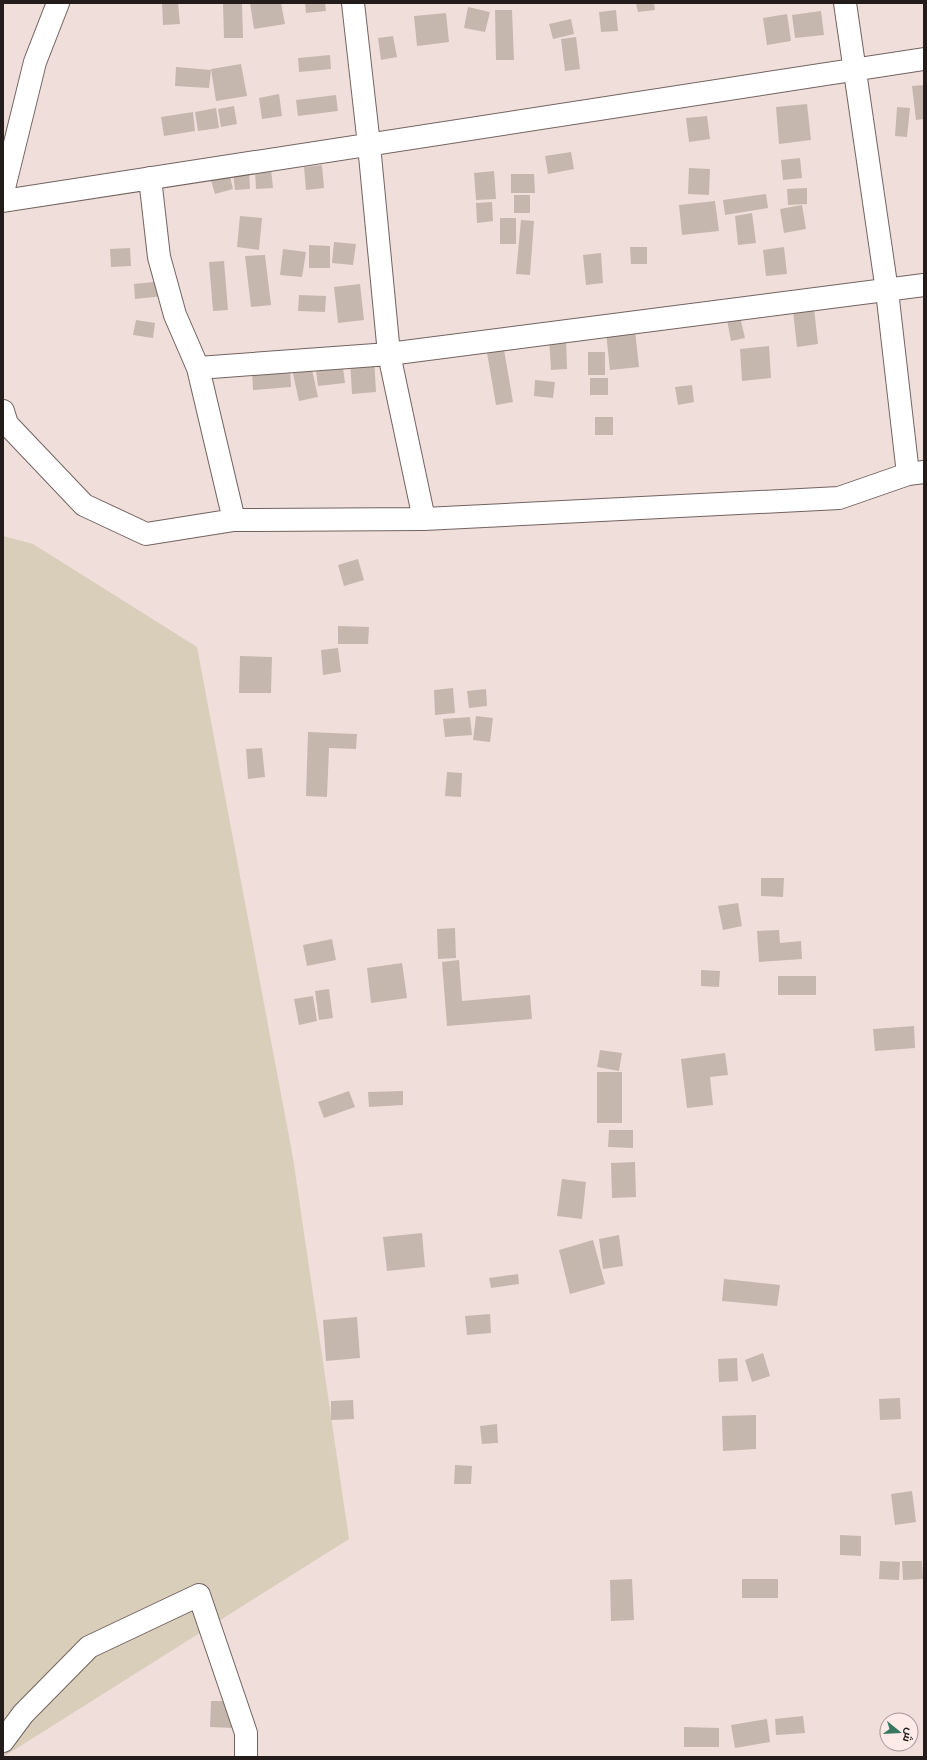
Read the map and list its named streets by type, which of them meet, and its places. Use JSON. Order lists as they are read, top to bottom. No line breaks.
{"north":"right"}
